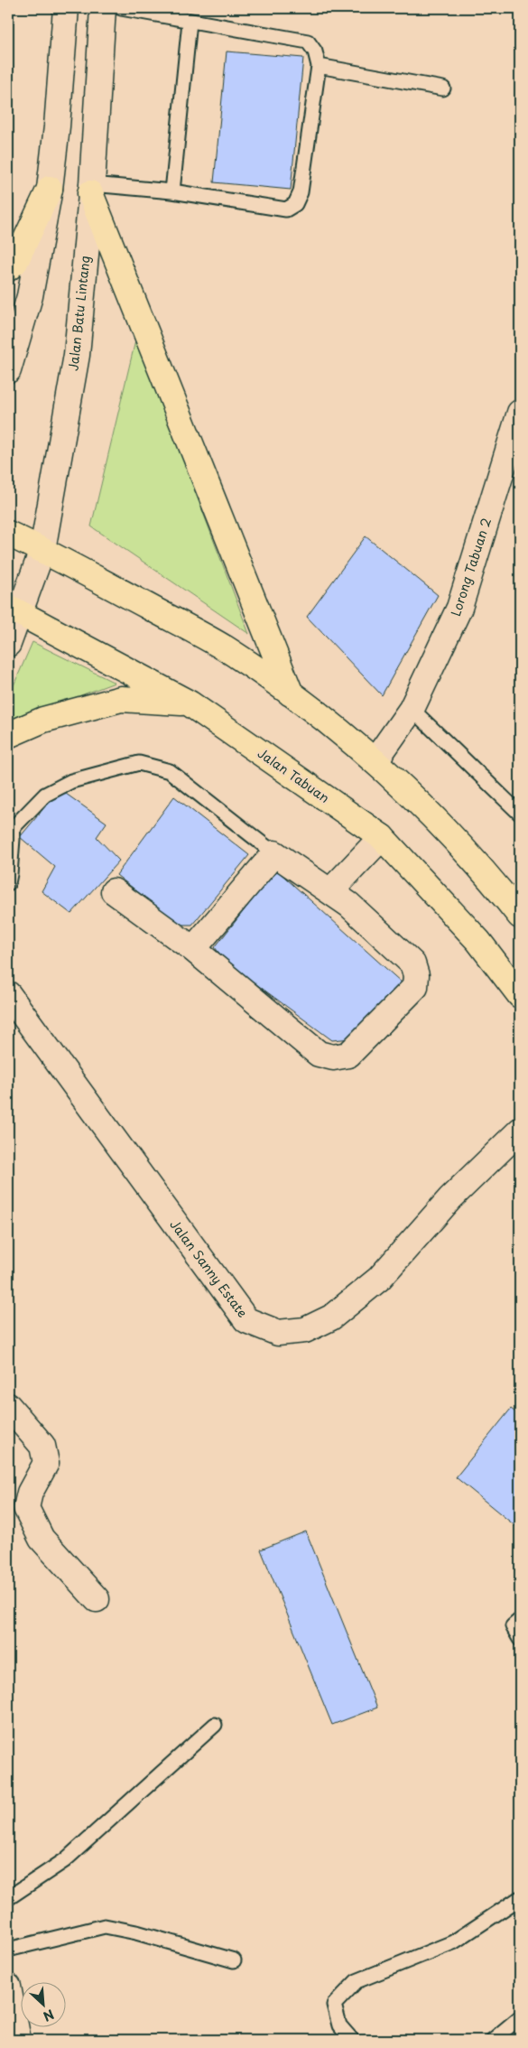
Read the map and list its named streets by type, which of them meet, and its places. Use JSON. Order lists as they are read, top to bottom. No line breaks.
{"streets":{"main road":["Jalan Tabuan"],"street":["Jalan Batu Lintang","Lorong Tabuan 2","Jalan Sanny Estate"]},"crossings":[["Jalan Batu Lintang","Jalan Tabuan"]],"north":"bottom right"}
